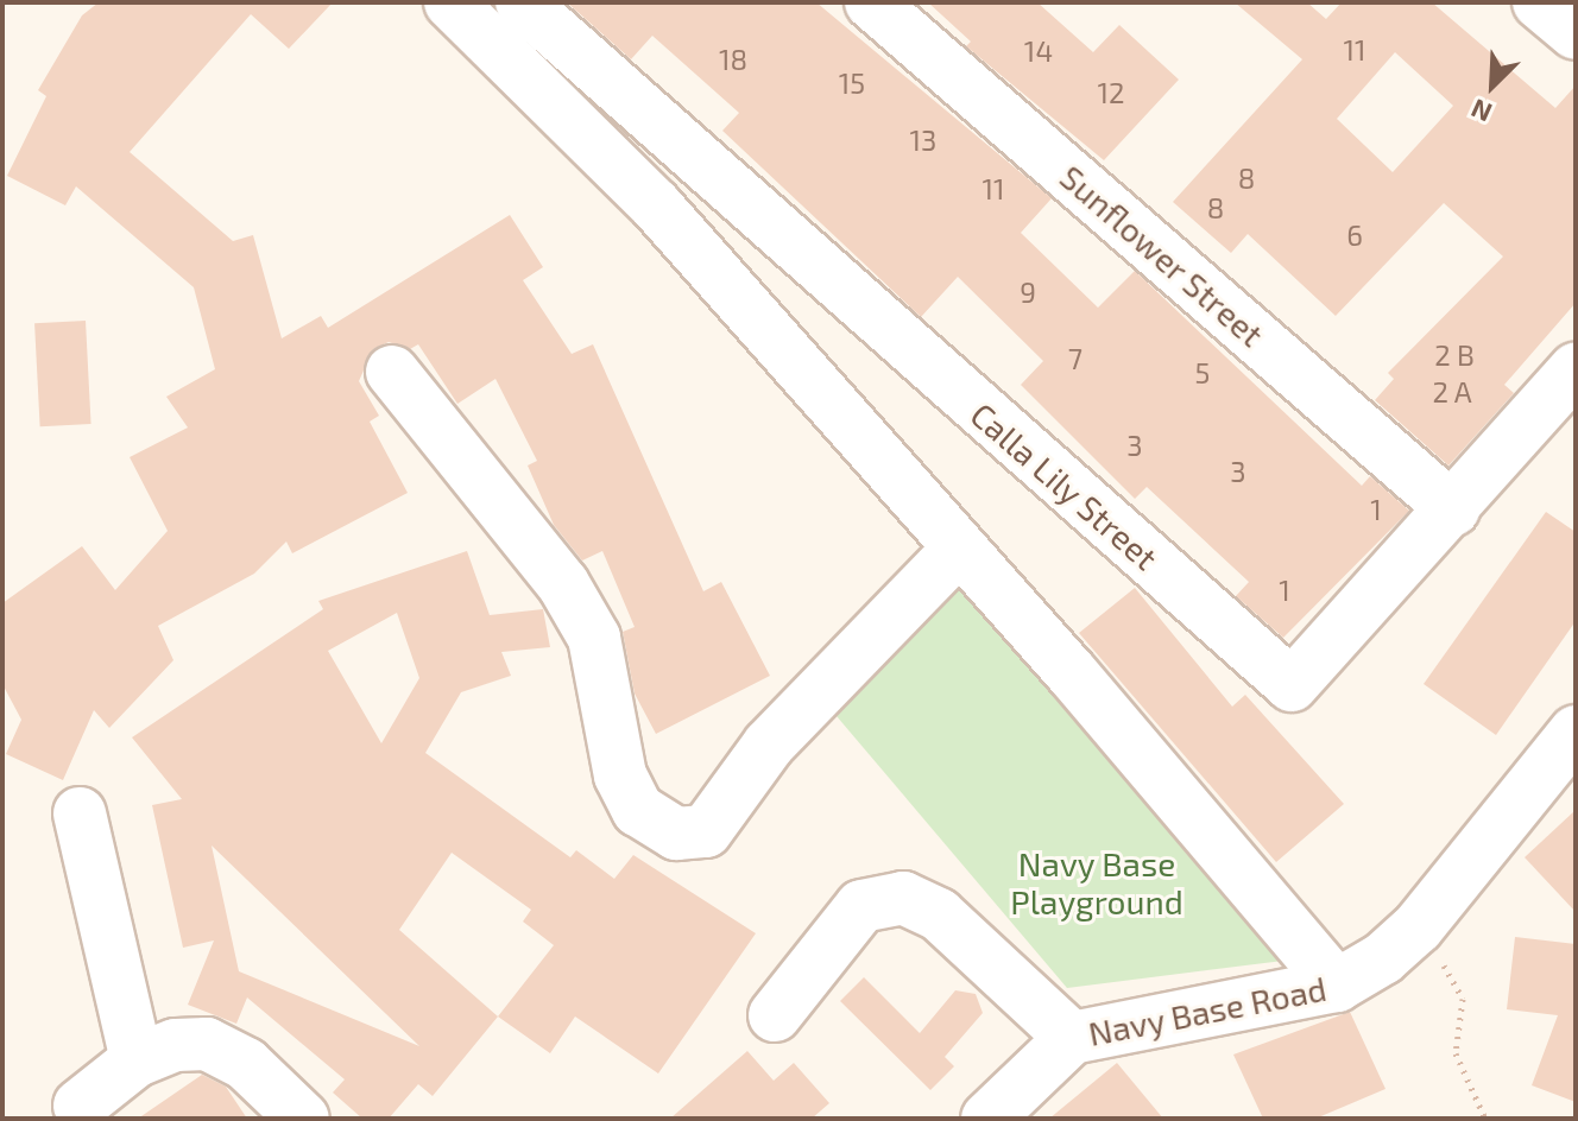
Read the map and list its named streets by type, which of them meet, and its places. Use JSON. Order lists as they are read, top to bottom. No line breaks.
{"streets":{"street":["Sunflower Street","Calla Lily Street","Navy Base Road"]},"crossings":[["Sunflower Street","Calla Lily Street"]],"parks":["Navy Base Playground"],"house_numbers":["11","14","18","15","12","13","8","11","8","6","9","2 B","7","5","2 A","3","3","1","1"],"north":"bottom left"}
